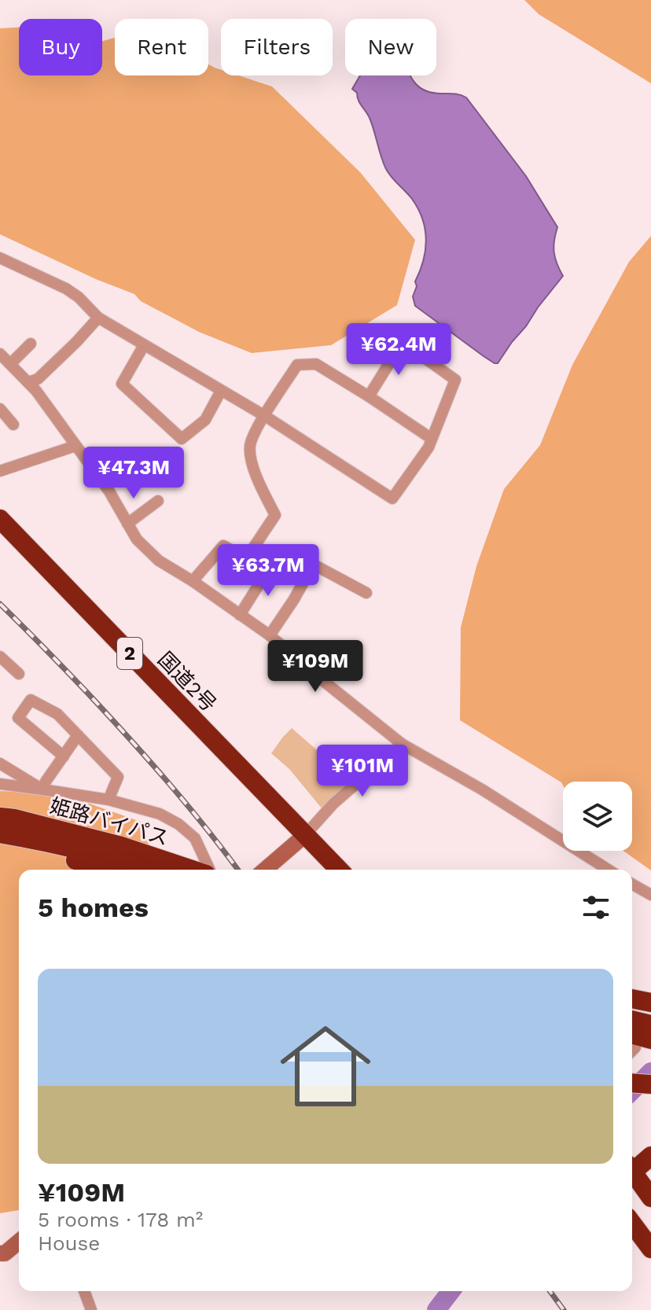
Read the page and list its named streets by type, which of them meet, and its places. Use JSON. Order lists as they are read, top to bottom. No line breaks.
{"streets":{"highway":["2","国道2号","姫路バイパス"]},"page":{"chip":["Buy","Rent","Filters","New"],"price":["¥62.4M","¥47.3M","¥63.7M","¥109M","¥101M"],"heading":"5 homes","list":[{"name":"¥109M","note":"5 rooms · 178 m² · House"}]}}
